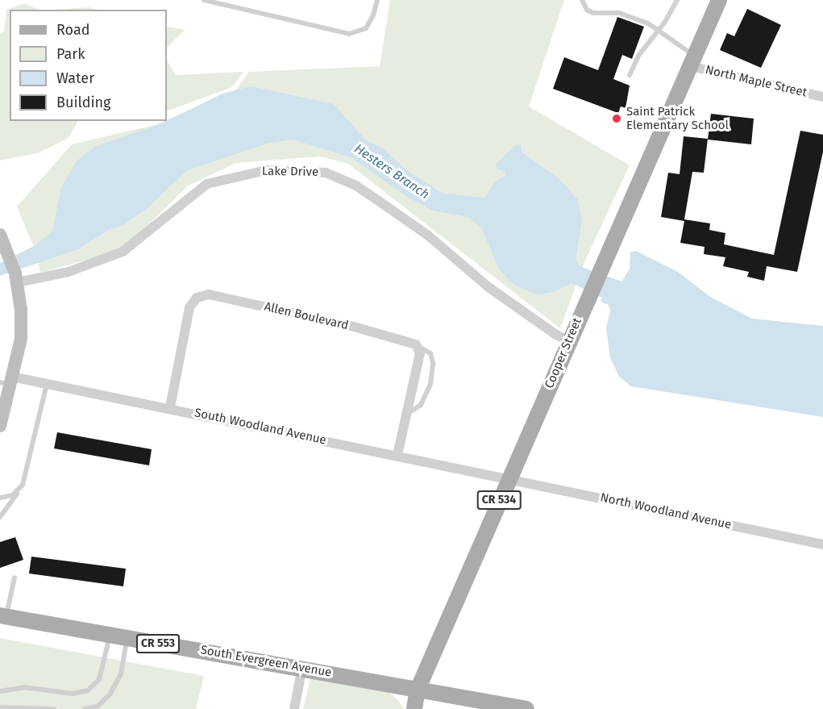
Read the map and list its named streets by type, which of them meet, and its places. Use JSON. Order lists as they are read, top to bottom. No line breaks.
{"streets":{"main road":["Cooper Street","CR 534","CR 553","South Evergreen Avenue"],"street":["North Maple Street","Lake Drive","Allen Boulevard","South Woodland Avenue","North Woodland Avenue"]},"crossings":[["North Maple Street","Cooper Street"],["Lake Drive","Cooper Street"],["Allen Boulevard","South Woodland Avenue"],["Cooper Street","South Woodland Avenue"],["Cooper Street","North Woodland Avenue"],["Cooper Street","CR 553"],["Cooper Street","South Evergreen Avenue"],["South Woodland Avenue","North Woodland Avenue"],["CR 553","South Evergreen Avenue"]],"water":["Hesters Branch"],"places":["Saint Patrick Elementary School"],"legend":["Road","Park","Water","Building"]}
